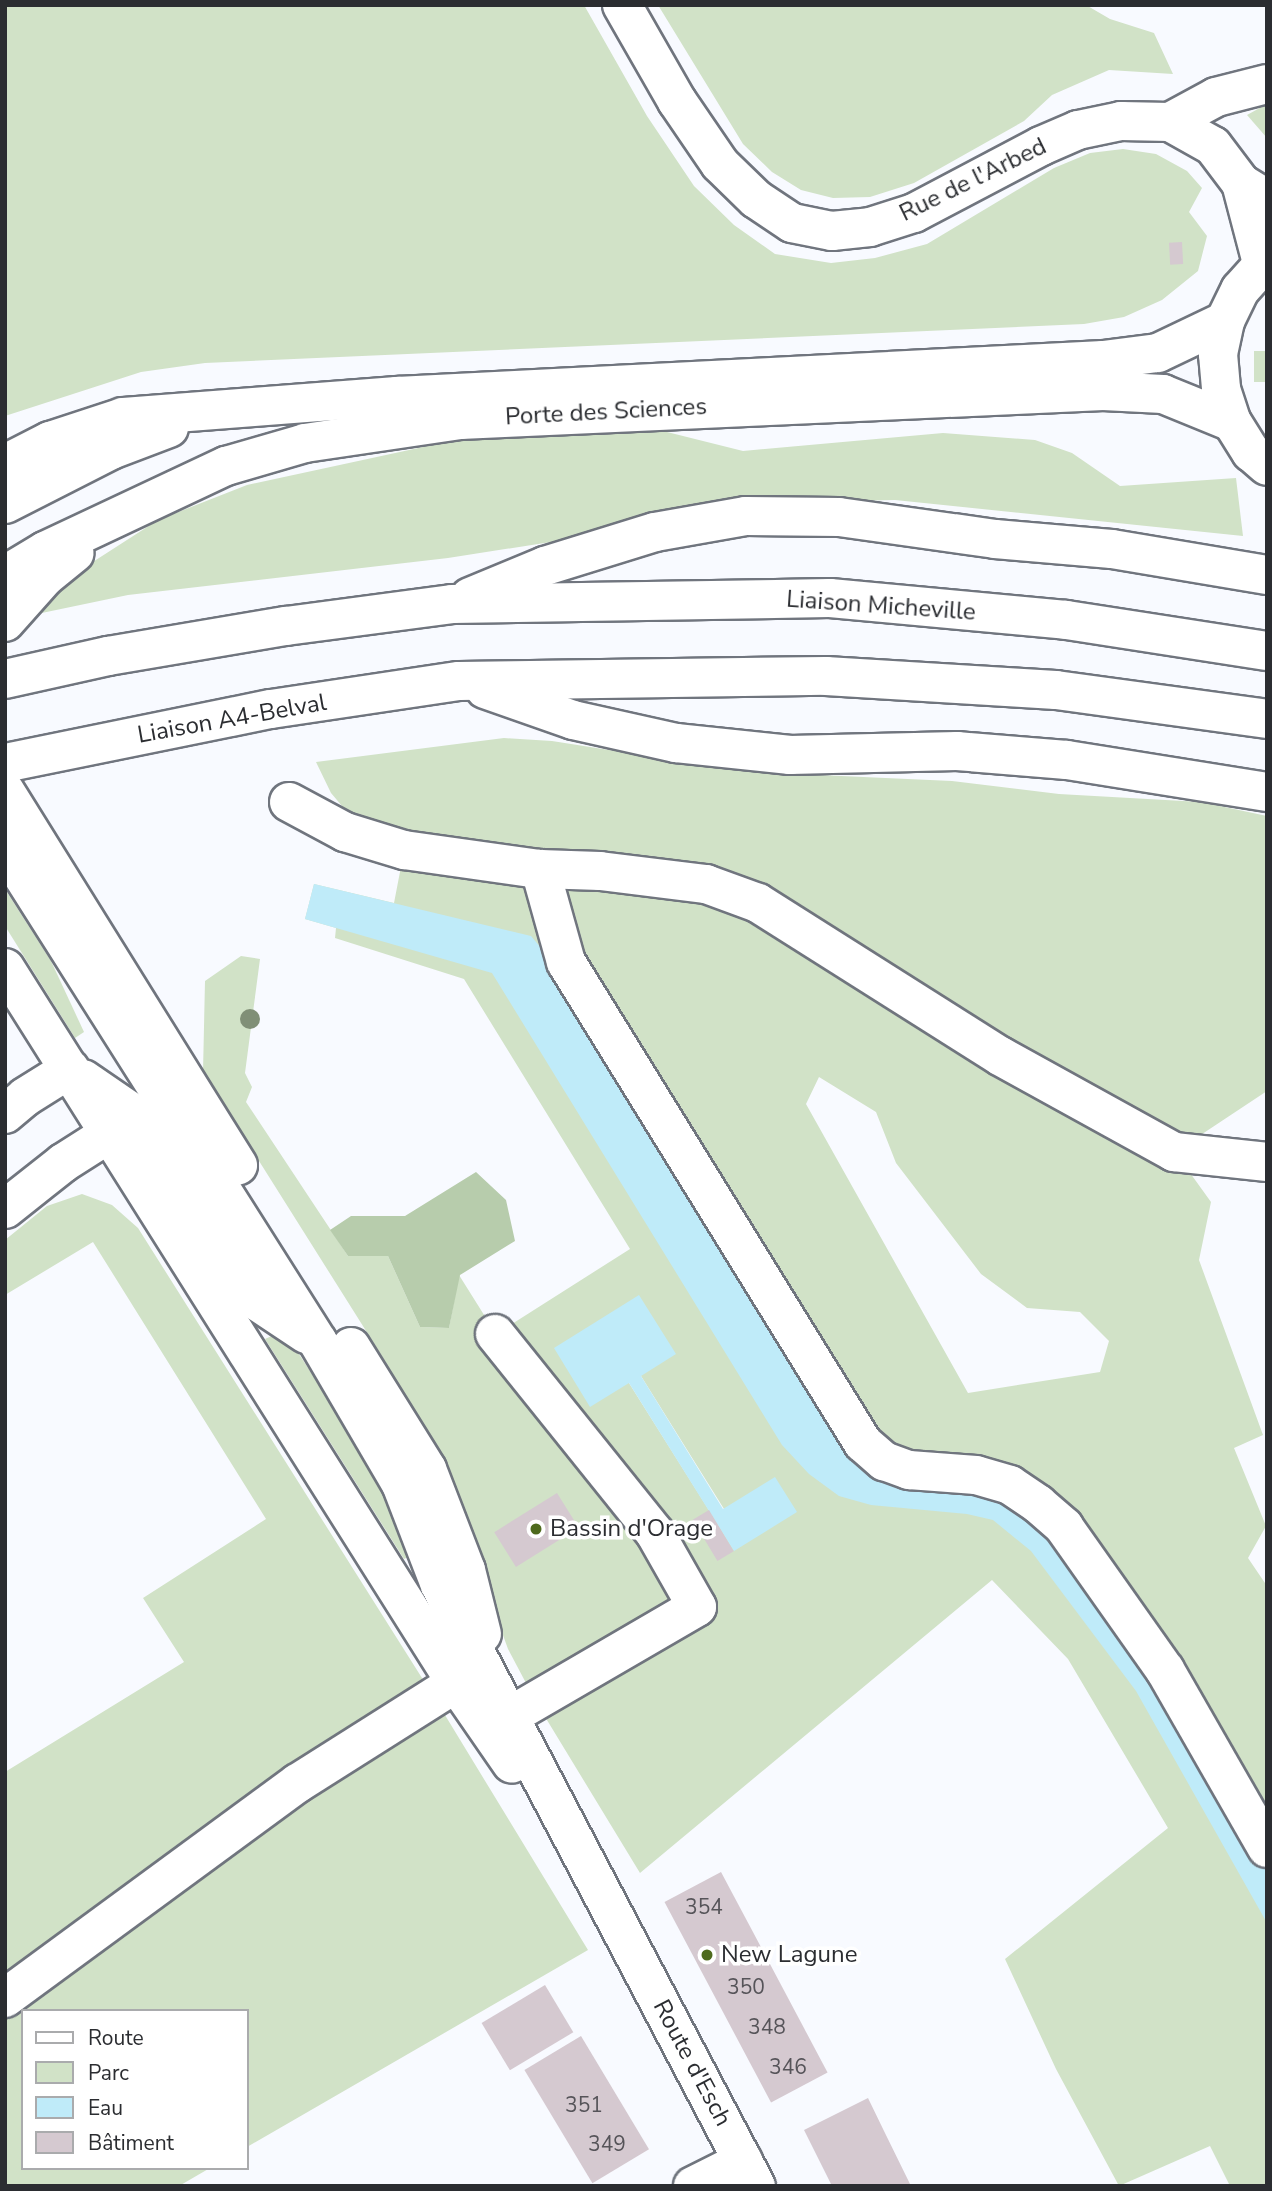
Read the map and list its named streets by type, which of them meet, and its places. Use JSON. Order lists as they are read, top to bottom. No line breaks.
{"streets":{"main road":["Rue de l'Arbed","Porte des Sciences","Liaison Micheville","Liaison A4-Belval","Route d'Esch"]},"places":["Bassin d'Orage","New Lagune"],"house_numbers":["354","350","348","346","351","349"],"legend":["Route","Parc","Eau","Bâtiment"]}
